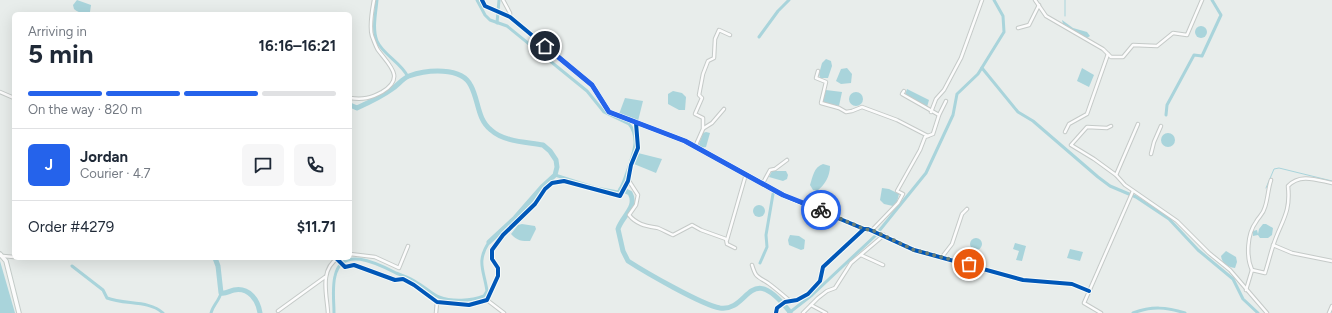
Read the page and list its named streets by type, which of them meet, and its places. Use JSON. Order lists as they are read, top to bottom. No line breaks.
{"page":{"heading":["5 min","Arriving in","16:16–16:21"],"panel":["Jordan","Courier · 4.7","Order #4279","$11.71"],"bar":"On the way · 820 m","round":"J"}}
